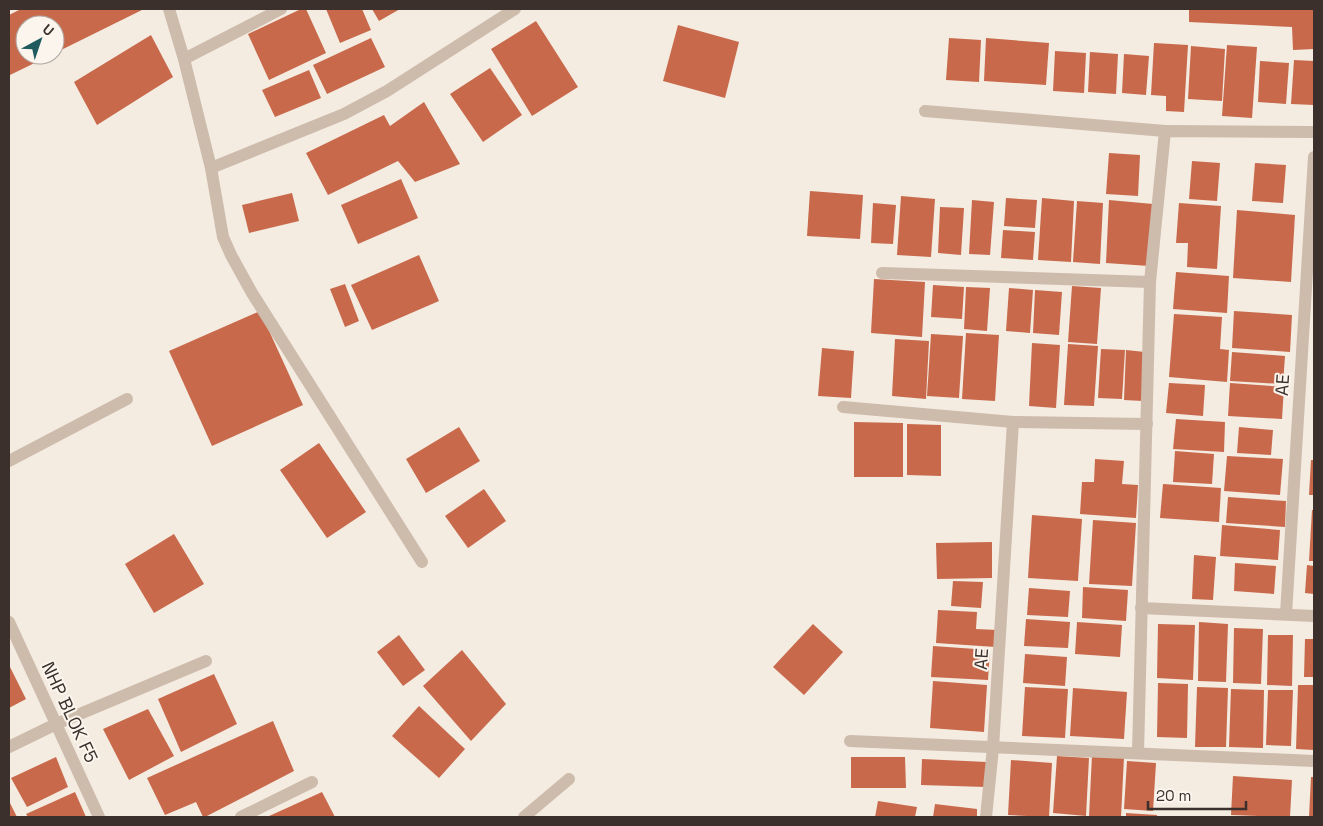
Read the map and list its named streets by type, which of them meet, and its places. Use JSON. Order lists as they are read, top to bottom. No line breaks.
{"streets":{"street":["AE","NHP BLOK F5"]},"scale_bar":"20 m","north":"top right"}
